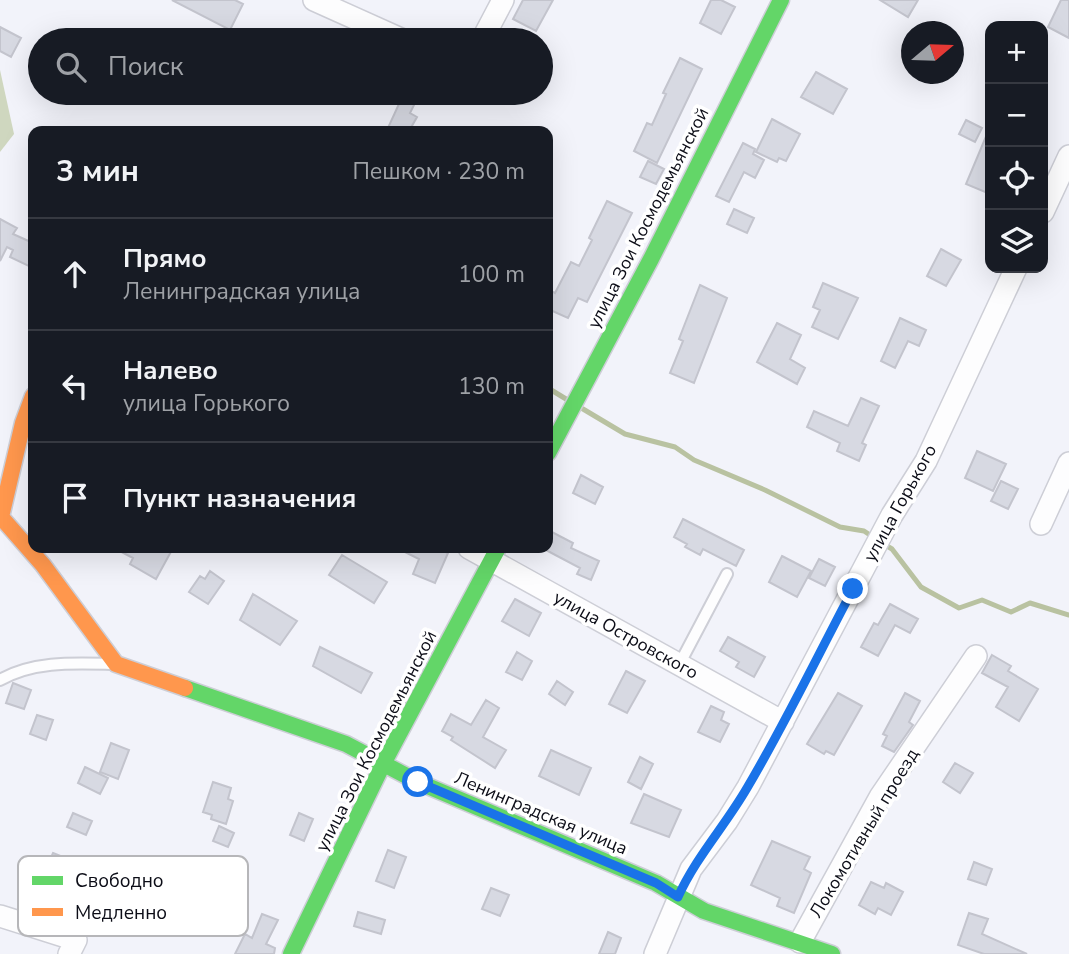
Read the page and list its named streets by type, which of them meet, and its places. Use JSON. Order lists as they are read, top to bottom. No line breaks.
{"streets":{"street":["улица Зои Космодемьянской","улица Горького","улица Островского","Ленинградская улица","Локомотивный проезд"]},"crossings":[["улица Зои Космодемьянской","улица Островского"],["улица Зои Космодемьянской","Ленинградская улица"],["улица Горького","улица Островского"],["улица Горького","Ленинградская улица"],["Ленинградская улица","Локомотивный проезд"]],"legend":["Свободно","Медленно"],"north":"right","page":{"map_buttons":["+","−"],"search":"Поиск","heading":["3 мин","Пешком · 230 m"],"list":[["Прямо","Ленинградская улица","100 m"],["Налево","улица Горького","130 m"],"Пункт назначения"]}}
